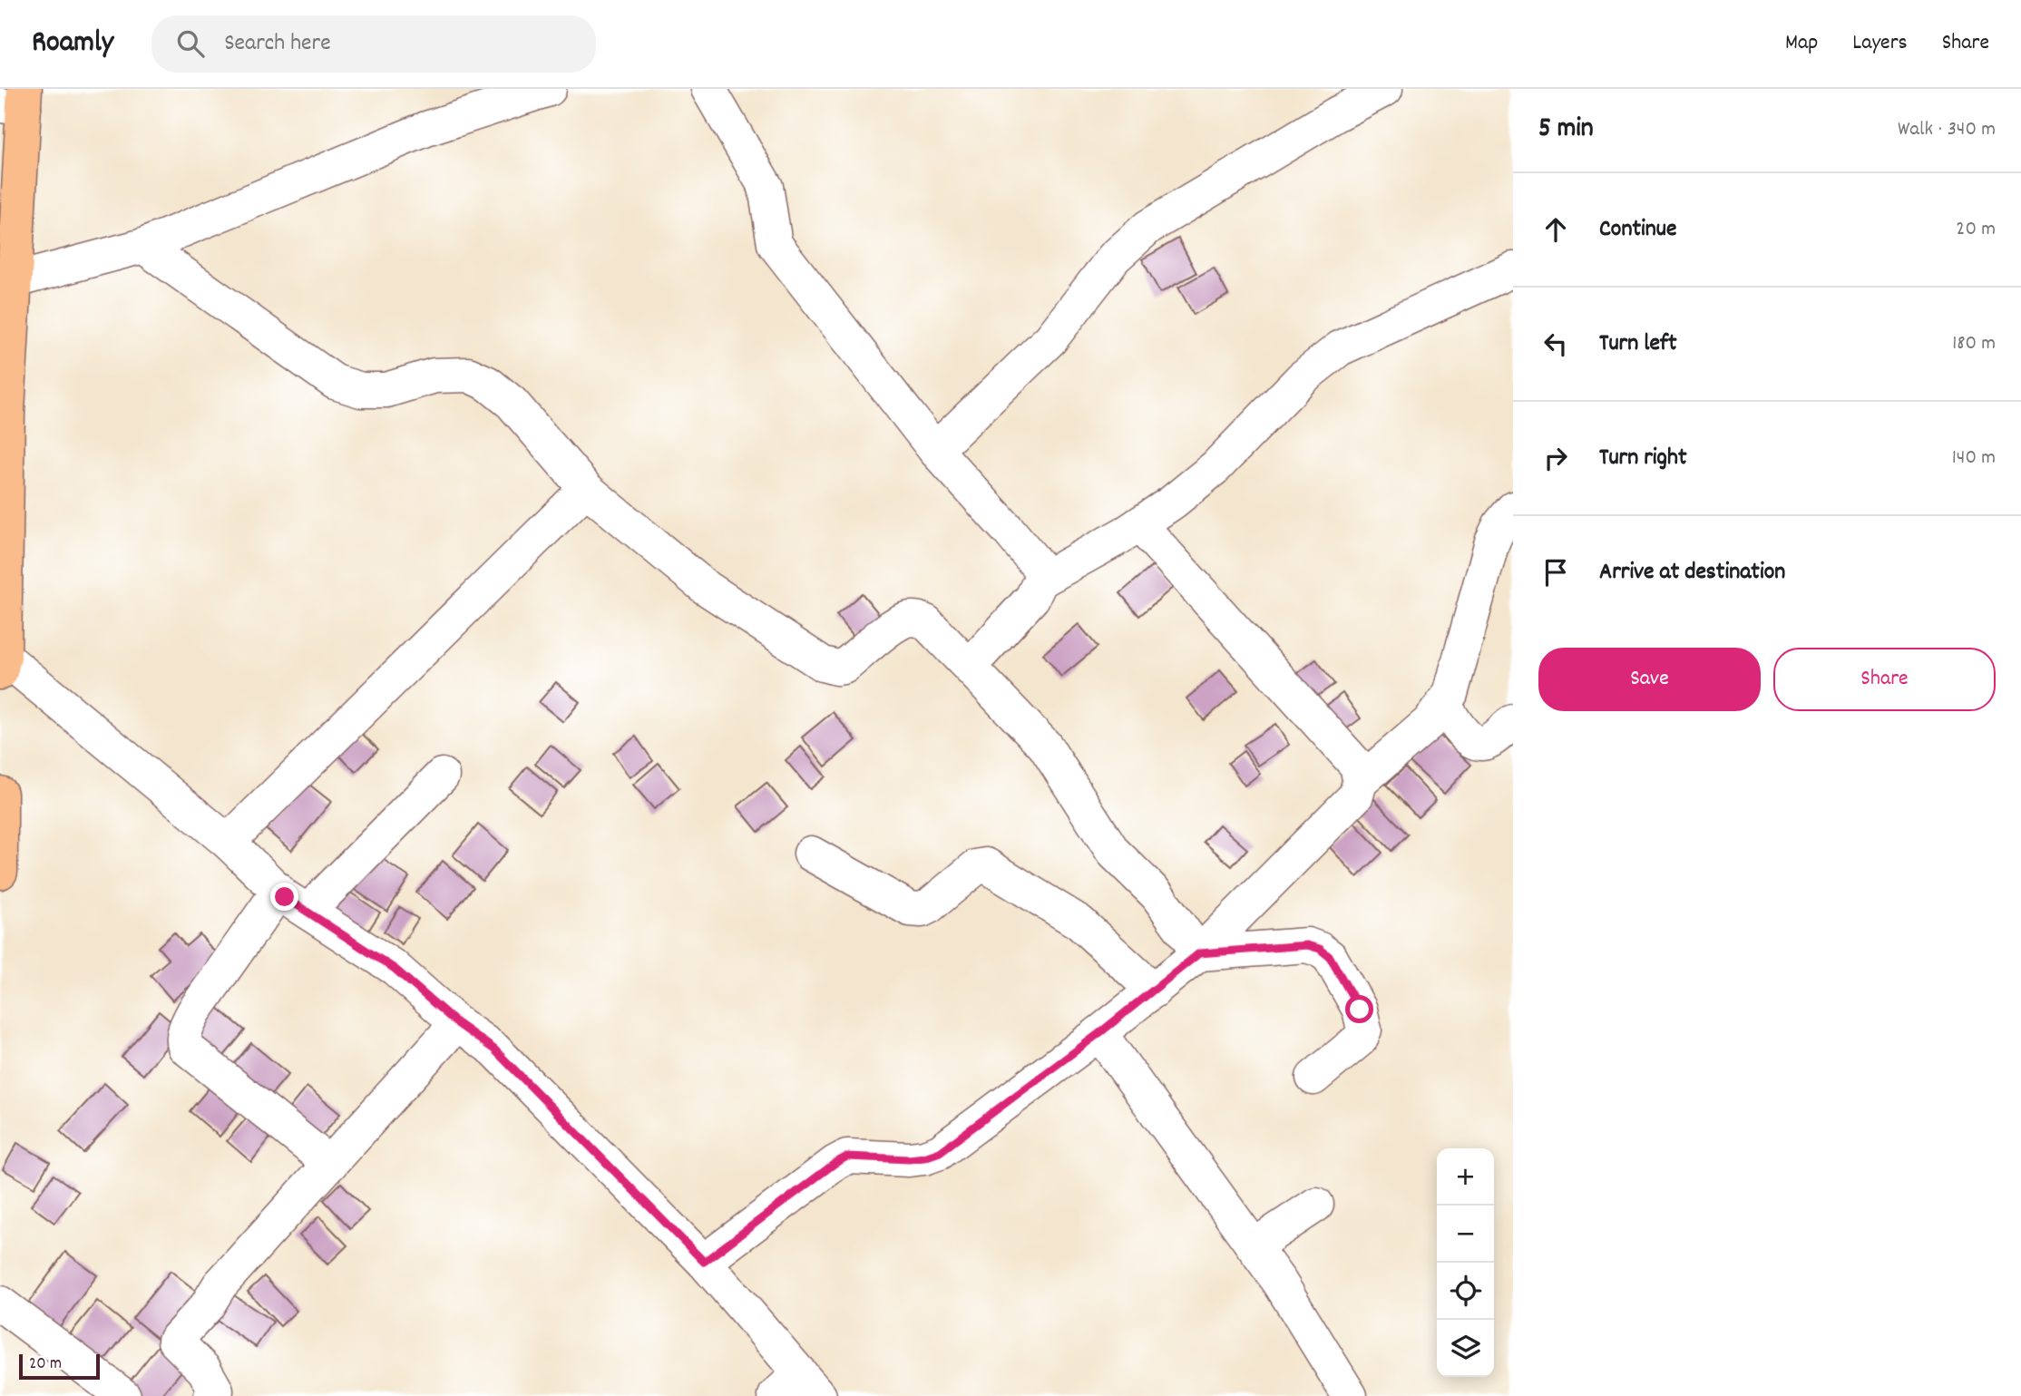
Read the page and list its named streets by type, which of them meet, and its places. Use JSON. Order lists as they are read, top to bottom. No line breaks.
{"scale_bar":"20 m","page":{"header":"Roamly","search":"Search here","nav":["Map","Layers","Share"],"heading":["5 min","Walk · 340 m"],"list":[["Continue","20 m"],["Turn left","180 m"],["Turn right","140 m"],"Arrive at destination"],"buttons":["Save","Share"],"map_buttons":["+","−"],"scale":"20 m"}}
